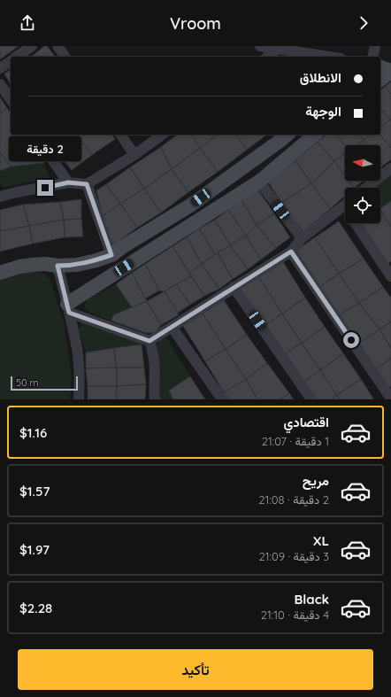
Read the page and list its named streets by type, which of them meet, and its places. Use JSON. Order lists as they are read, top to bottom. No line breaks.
{"scale_bar":"50 m","north":"left","page":{"header":"Vroom","banner":["الانطلاق","الوجهة"],"bubble":"2 دقيقة","scale":"50 m","list":[{"name":"اقتصادي","note":"1 دقيقة · 21:07","value":"$1.16"},{"name":"مريح","note":"2 دقيقة · 21:08","value":"$1.57"},{"name":"XL","note":"3 دقيقة · 21:09","value":"$1.97"},{"name":"Black","note":"4 دقيقة · 21:10","value":"$2.28"}],"buttons":"تأكيد"}}
